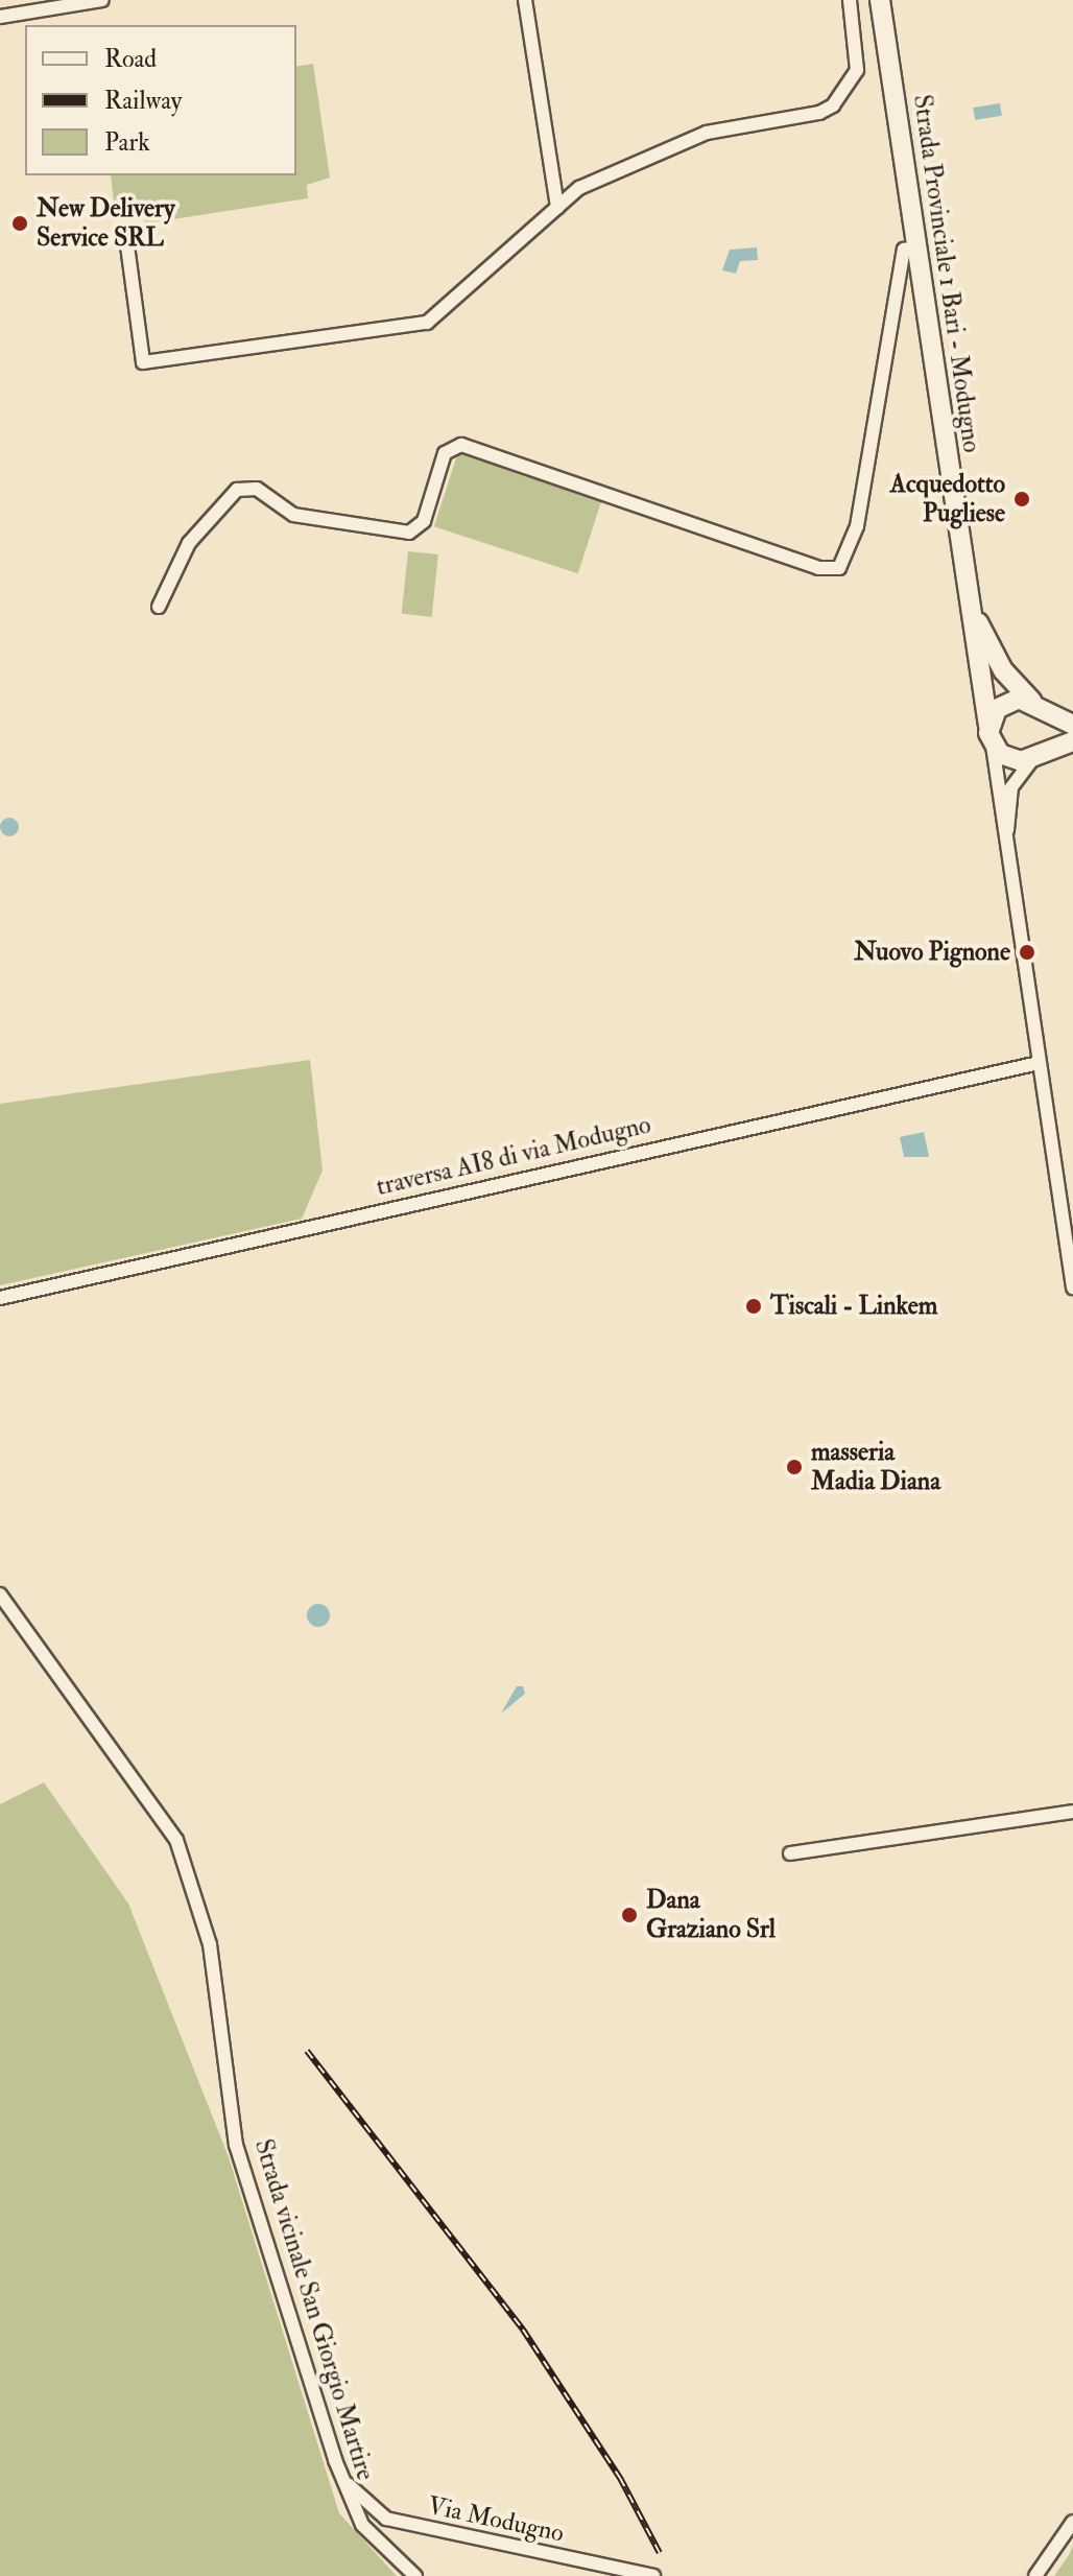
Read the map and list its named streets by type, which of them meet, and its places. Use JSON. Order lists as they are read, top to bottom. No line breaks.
{"streets":{"street":["Strada Provinciale 1 Bari - Modugno","traversa AI8 di via Modugno","Strada vicinale San Giorgio Martire","Via Modugno"]},"crossings":[["Strada vicinale San Giorgio Martire","Via Modugno"]],"places":["New Delivery Service SRL","Acquedotto Pugliese","Nuovo Pignone","Tiscali - Linkem","masseria Madia Diana","Dana Graziano Srl"],"legend":["Road","Railway","Park"]}
